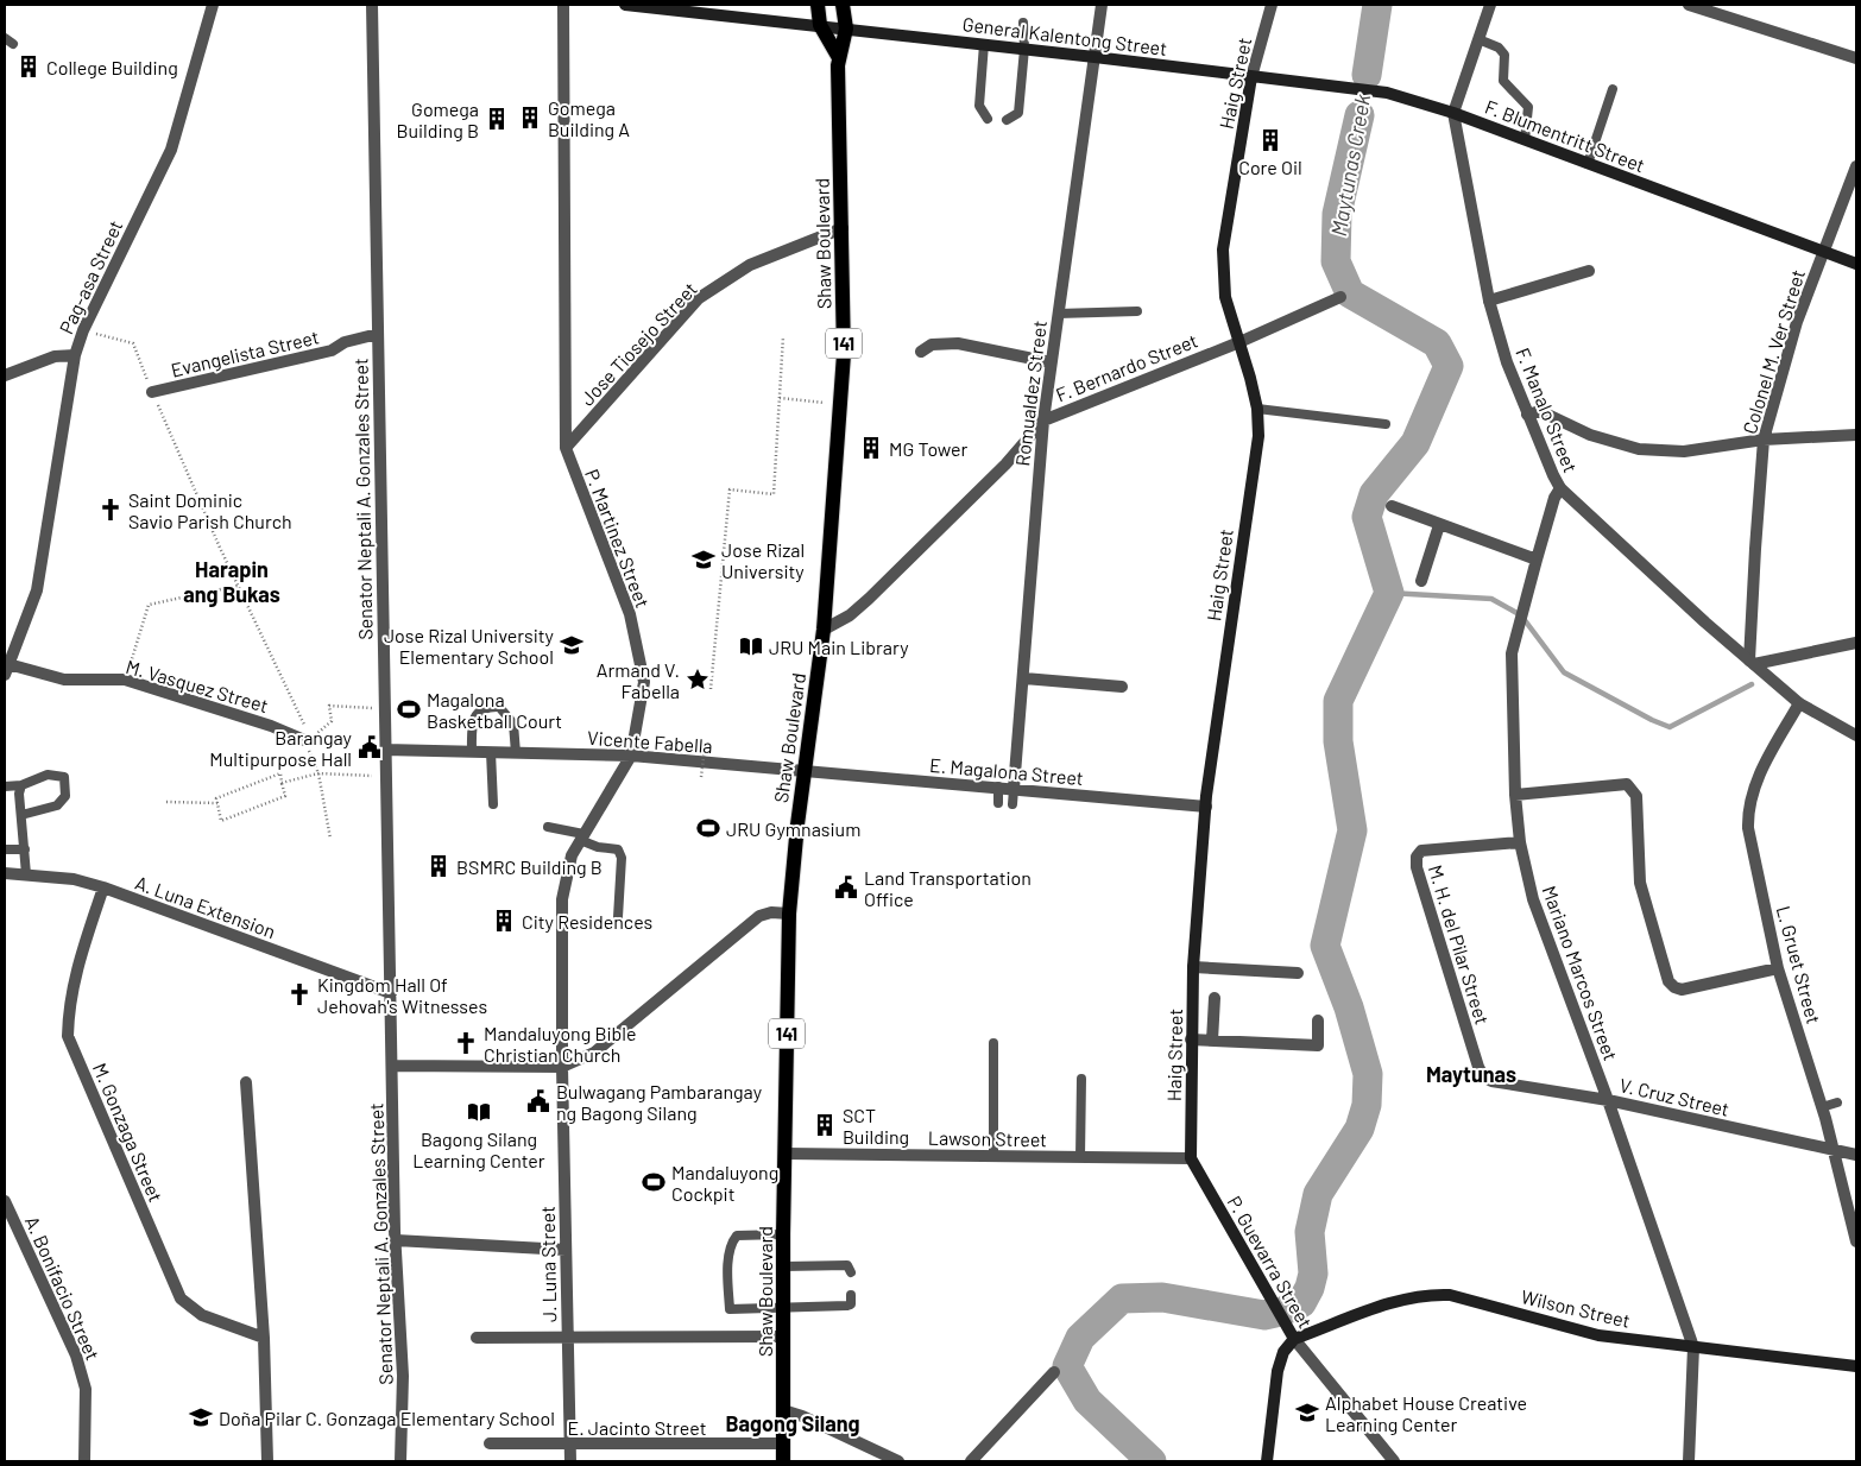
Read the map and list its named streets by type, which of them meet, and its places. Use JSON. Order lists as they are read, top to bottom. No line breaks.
{"streets":{"main road":["General Kalentong Street","Haig Street","F. Blumentritt Street","Shaw Boulevard","141","P. Guevarra Street","Wilson Street"],"street":["Pag-asa Street","Jose Tiosejo Street","Colonel M. Ver Street","Evangelista Street","F. Bernardo Street","Romualdez Street","F. Manalo Street","Senator Neptali A. Gonzales Street","P. Martinez Street","M. Vasquez Street","Vicente Fabella","E. Magalona Street","A. Luna Extension","M. H. del Pilar Street","L. Gruet Street","Mariano Marcos Street","V. Cruz Street","M. Gonzaga Street","Lawson Street","J. Luna Street","A. Bonifacio Street","E. Jacinto Street"]},"crossings":[["General Kalentong Street","Haig Street"],["General Kalentong Street","F. Blumentritt Street"],["General Kalentong Street","Shaw Boulevard"],["General Kalentong Street","Romualdez Street"],["Haig Street","F. Blumentritt Street"],["Haig Street","F. Bernardo Street"],["Haig Street","E. Magalona Street"],["Haig Street","Lawson Street"],["Haig Street","P. Guevarra Street"],["F. Blumentritt Street","Colonel M. Ver Street"],["F. Blumentritt Street","F. Manalo Street"],["Shaw Boulevard","Jose Tiosejo Street"],["Shaw Boulevard","F. Bernardo Street"],["Shaw Boulevard","Vicente Fabella"],["Shaw Boulevard","E. Magalona Street"],["Shaw Boulevard","Lawson Street"],["Shaw Boulevard","E. Jacinto Street"],["Pag-asa Street","M. Vasquez Street"],["Jose Tiosejo Street","P. Martinez Street"],["Colonel M. Ver Street","F. Manalo Street"],["Evangelista Street","Senator Neptali A. Gonzales Street"],["F. Bernardo Street","Romualdez Street"],["Romualdez Street","E. Magalona Street"],["F. Manalo Street","L. Gruet Street"],["F. Manalo Street","Mariano Marcos Street"],["Senator Neptali A. Gonzales Street","Vicente Fabella"],["Senator Neptali A. Gonzales Street","A. Luna Extension"],["P. Martinez Street","Vicente Fabella"],["P. Martinez Street","J. Luna Street"],["Vicente Fabella","E. Magalona Street"],["A. Luna Extension","M. Gonzaga Street"],["M. H. del Pilar Street","Mariano Marcos Street"],["M. H. del Pilar Street","V. Cruz Street"],["L. Gruet Street","V. Cruz Street"],["Mariano Marcos Street","V. Cruz Street"],["Mariano Marcos Street","Wilson Street"],["Lawson Street","P. Guevarra Street"],["P. Guevarra Street","Wilson Street"],["J. Luna Street","E. Jacinto Street"]],"districts":["Harapin ang Bukas","Maytunas","Bagong Silang"],"water":["Maytunas Creek"],"places":{"building":["College Building","Gomega Building A","Gomega Building B","Core Oil","MG Tower","BSMRC Building B","City Residences","SCT Building"],"church":["Saint Dominic Savio Parish Church","Kingdom Hall Of Jehovah's Witnesses","Mandaluyong Bible Christian Church"],"school or university":["Jose Rizal University","Jose Rizal University Elementary School","Alphabet House Creative Learning Center","Doña Pilar C. Gonzaga Elementary School"],"library":["JRU Main Library","Bagong Silang Learning Center"],"place":["Armand V. Fabella"],"sports":["Magalona Basketball Court","JRU Gymnasium","Mandaluyong Cockpit"],"public building":["Barangay Multipurpose Hall","Land Transportation Office","Bulwagang Pambarangay ng Bagong Silang"]}}
